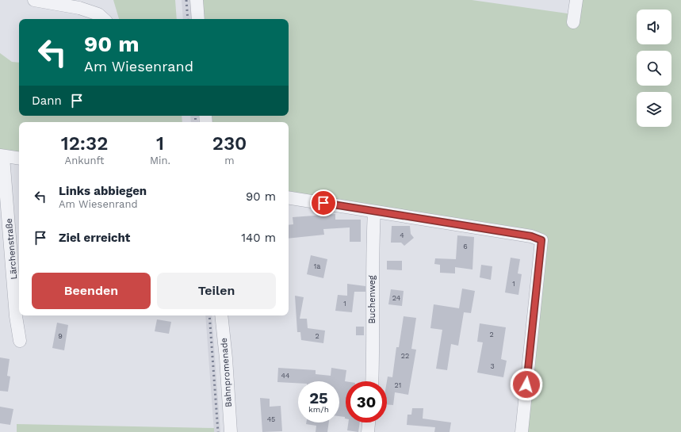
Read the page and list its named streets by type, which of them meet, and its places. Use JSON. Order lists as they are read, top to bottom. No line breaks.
{"streets":{"street":["Lärchenstraße","Buchenweg","Bahnpromenade"]},"house_numbers":["4","6","1a","1","24","1","2","9","2","22","3","44","21","45"],"page":{"turn":["90 m","Am Wiesenrand"],"then":"Dann","eta":["12:32","Ankunft","1","Min.","230","m"],"list":[{"name":"Links abbiegen","note":"Am Wiesenrand","value":"90 m"},{"name":"Ziel erreicht","value":"140 m"}],"buttons":["Beenden","Teilen"],"speed":"25 km/h","limit":"30"}}
